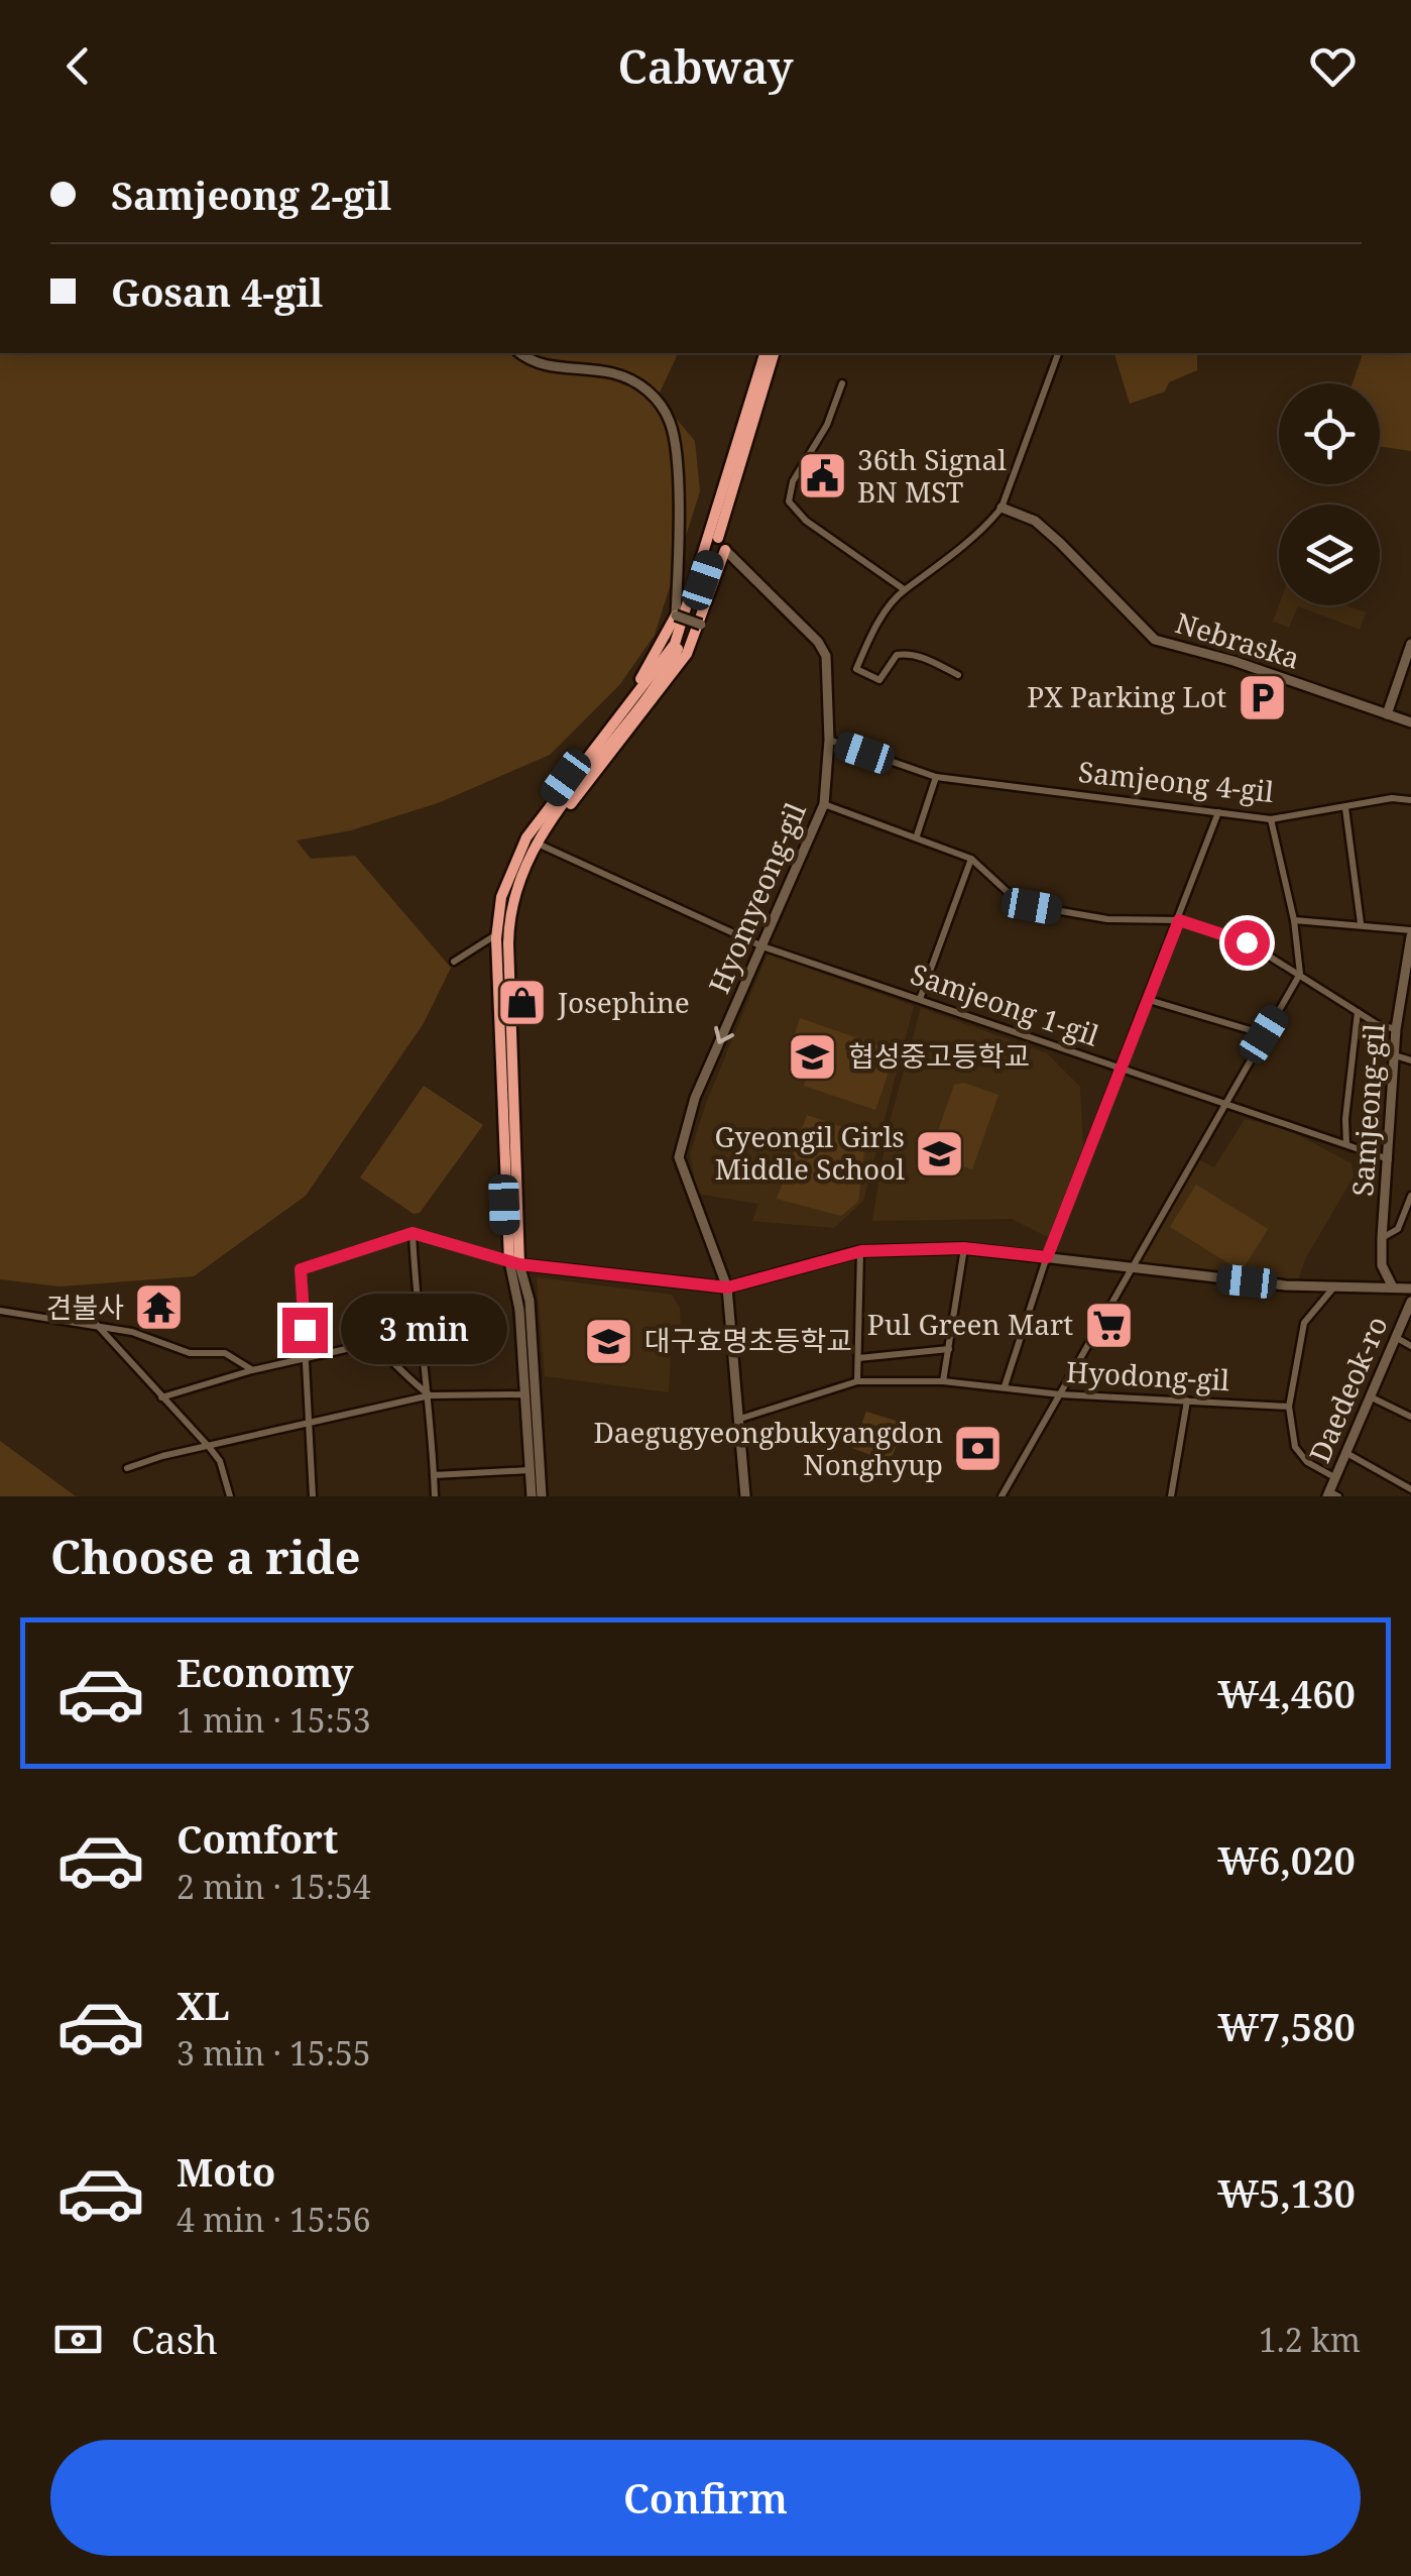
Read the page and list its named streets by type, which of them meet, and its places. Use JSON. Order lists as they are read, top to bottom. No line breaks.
{"streets":{"street":["Nebraska","Samjeong 4-gil","Hyomyeong-gil","Samjeong 1-gil","Samjeong-gil","Hyodong-gil","Daedeok-ro"]},"crossings":[["Samjeong 4-gil","Hyomyeong-gil"],["Hyomyeong-gil","Samjeong 1-gil"],["Hyomyeong-gil","Hyodong-gil"],["Samjeong 1-gil","Samjeong-gil"]],"places":{"public building":["36th Signal BN MST"],"parking":["PX Parking Lot"],"shop":["Josephine"],"school or university":["협성중고등학교","Gyeongil Girls Middle School","대구효명초등학교"],"temple":["견불사"],"supermarket":["Pul Green Mart"],"bank":["Daegugyeongbukyangdon Nonghyup"]},"page":{"header":"Cabway","banner":["Samjeong 2-gil","Gosan 4-gil"],"bubble":"3 min","heading":"Choose a ride","list":[{"name":"Economy","note":"1 min · 15:53","value":"₩4,460"},{"name":"Comfort","note":"2 min · 15:54","value":"₩6,020"},{"name":"XL","note":"3 min · 15:55","value":"₩7,580"},{"name":"Moto","note":"4 min · 15:56","value":"₩5,130"}],"pay":["Cash","1.2 km"],"buttons":"Confirm"}}
